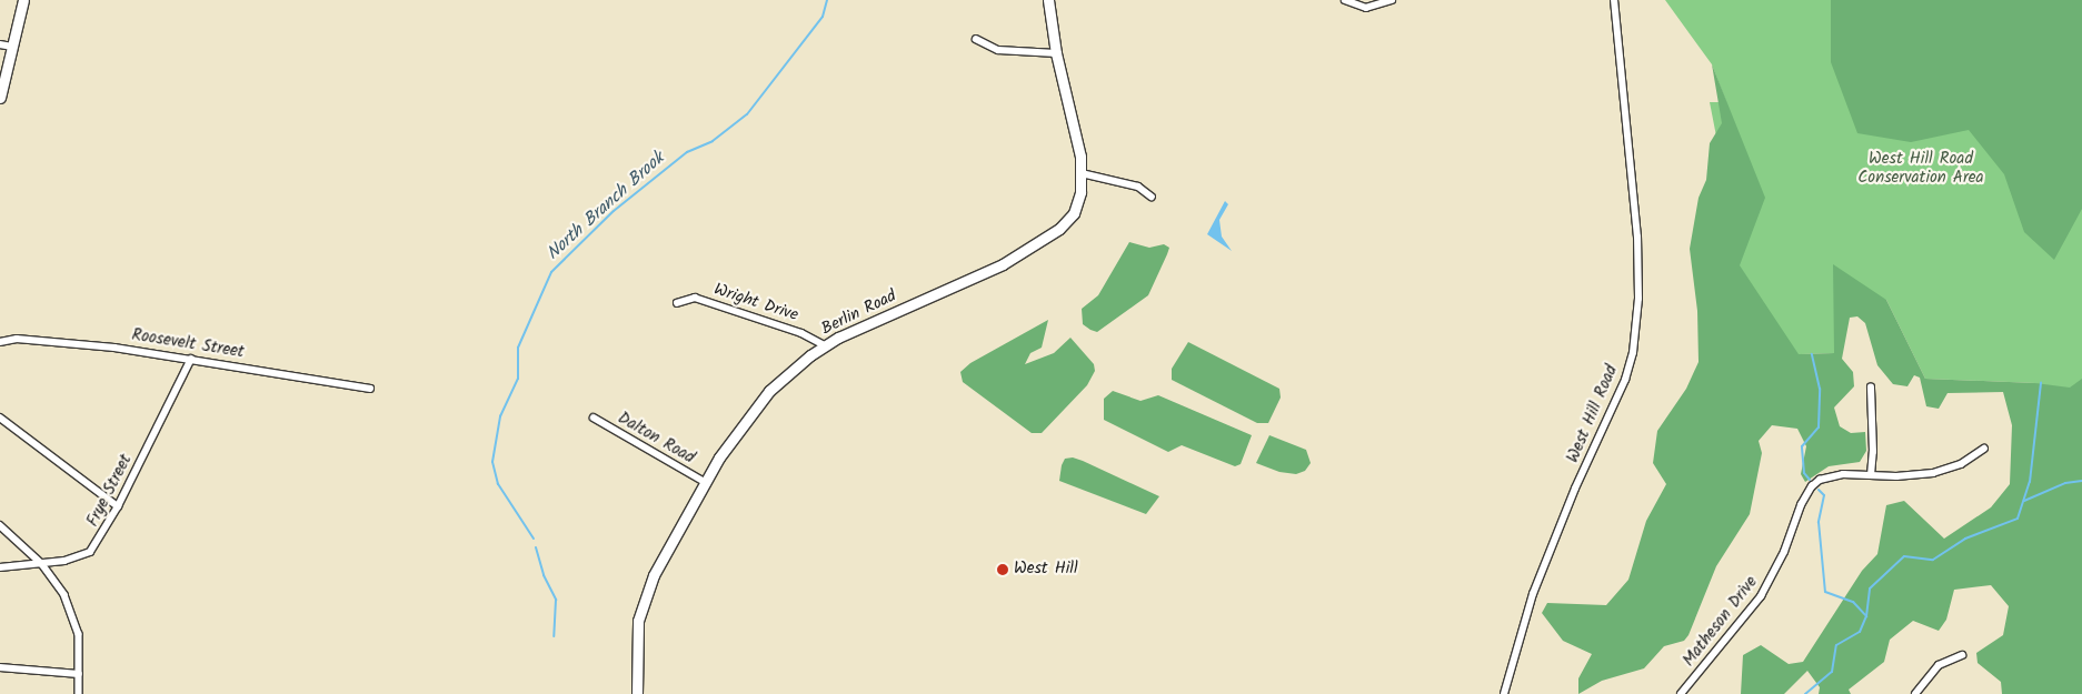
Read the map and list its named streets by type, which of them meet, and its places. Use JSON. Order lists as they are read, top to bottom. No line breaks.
{"streets":{"street":["Wright Drive","Berlin Road","Roosevelt Street","West Hill Road","Dalton Road","Frye Street","Matheson Drive"]},"crossings":[["Wright Drive","Berlin Road"],["Berlin Road","Dalton Road"],["Roosevelt Street","Frye Street"]],"water":["North Branch Brook"],"parks":["West Hill Road Conservation Area"],"places":["West Hill"]}
